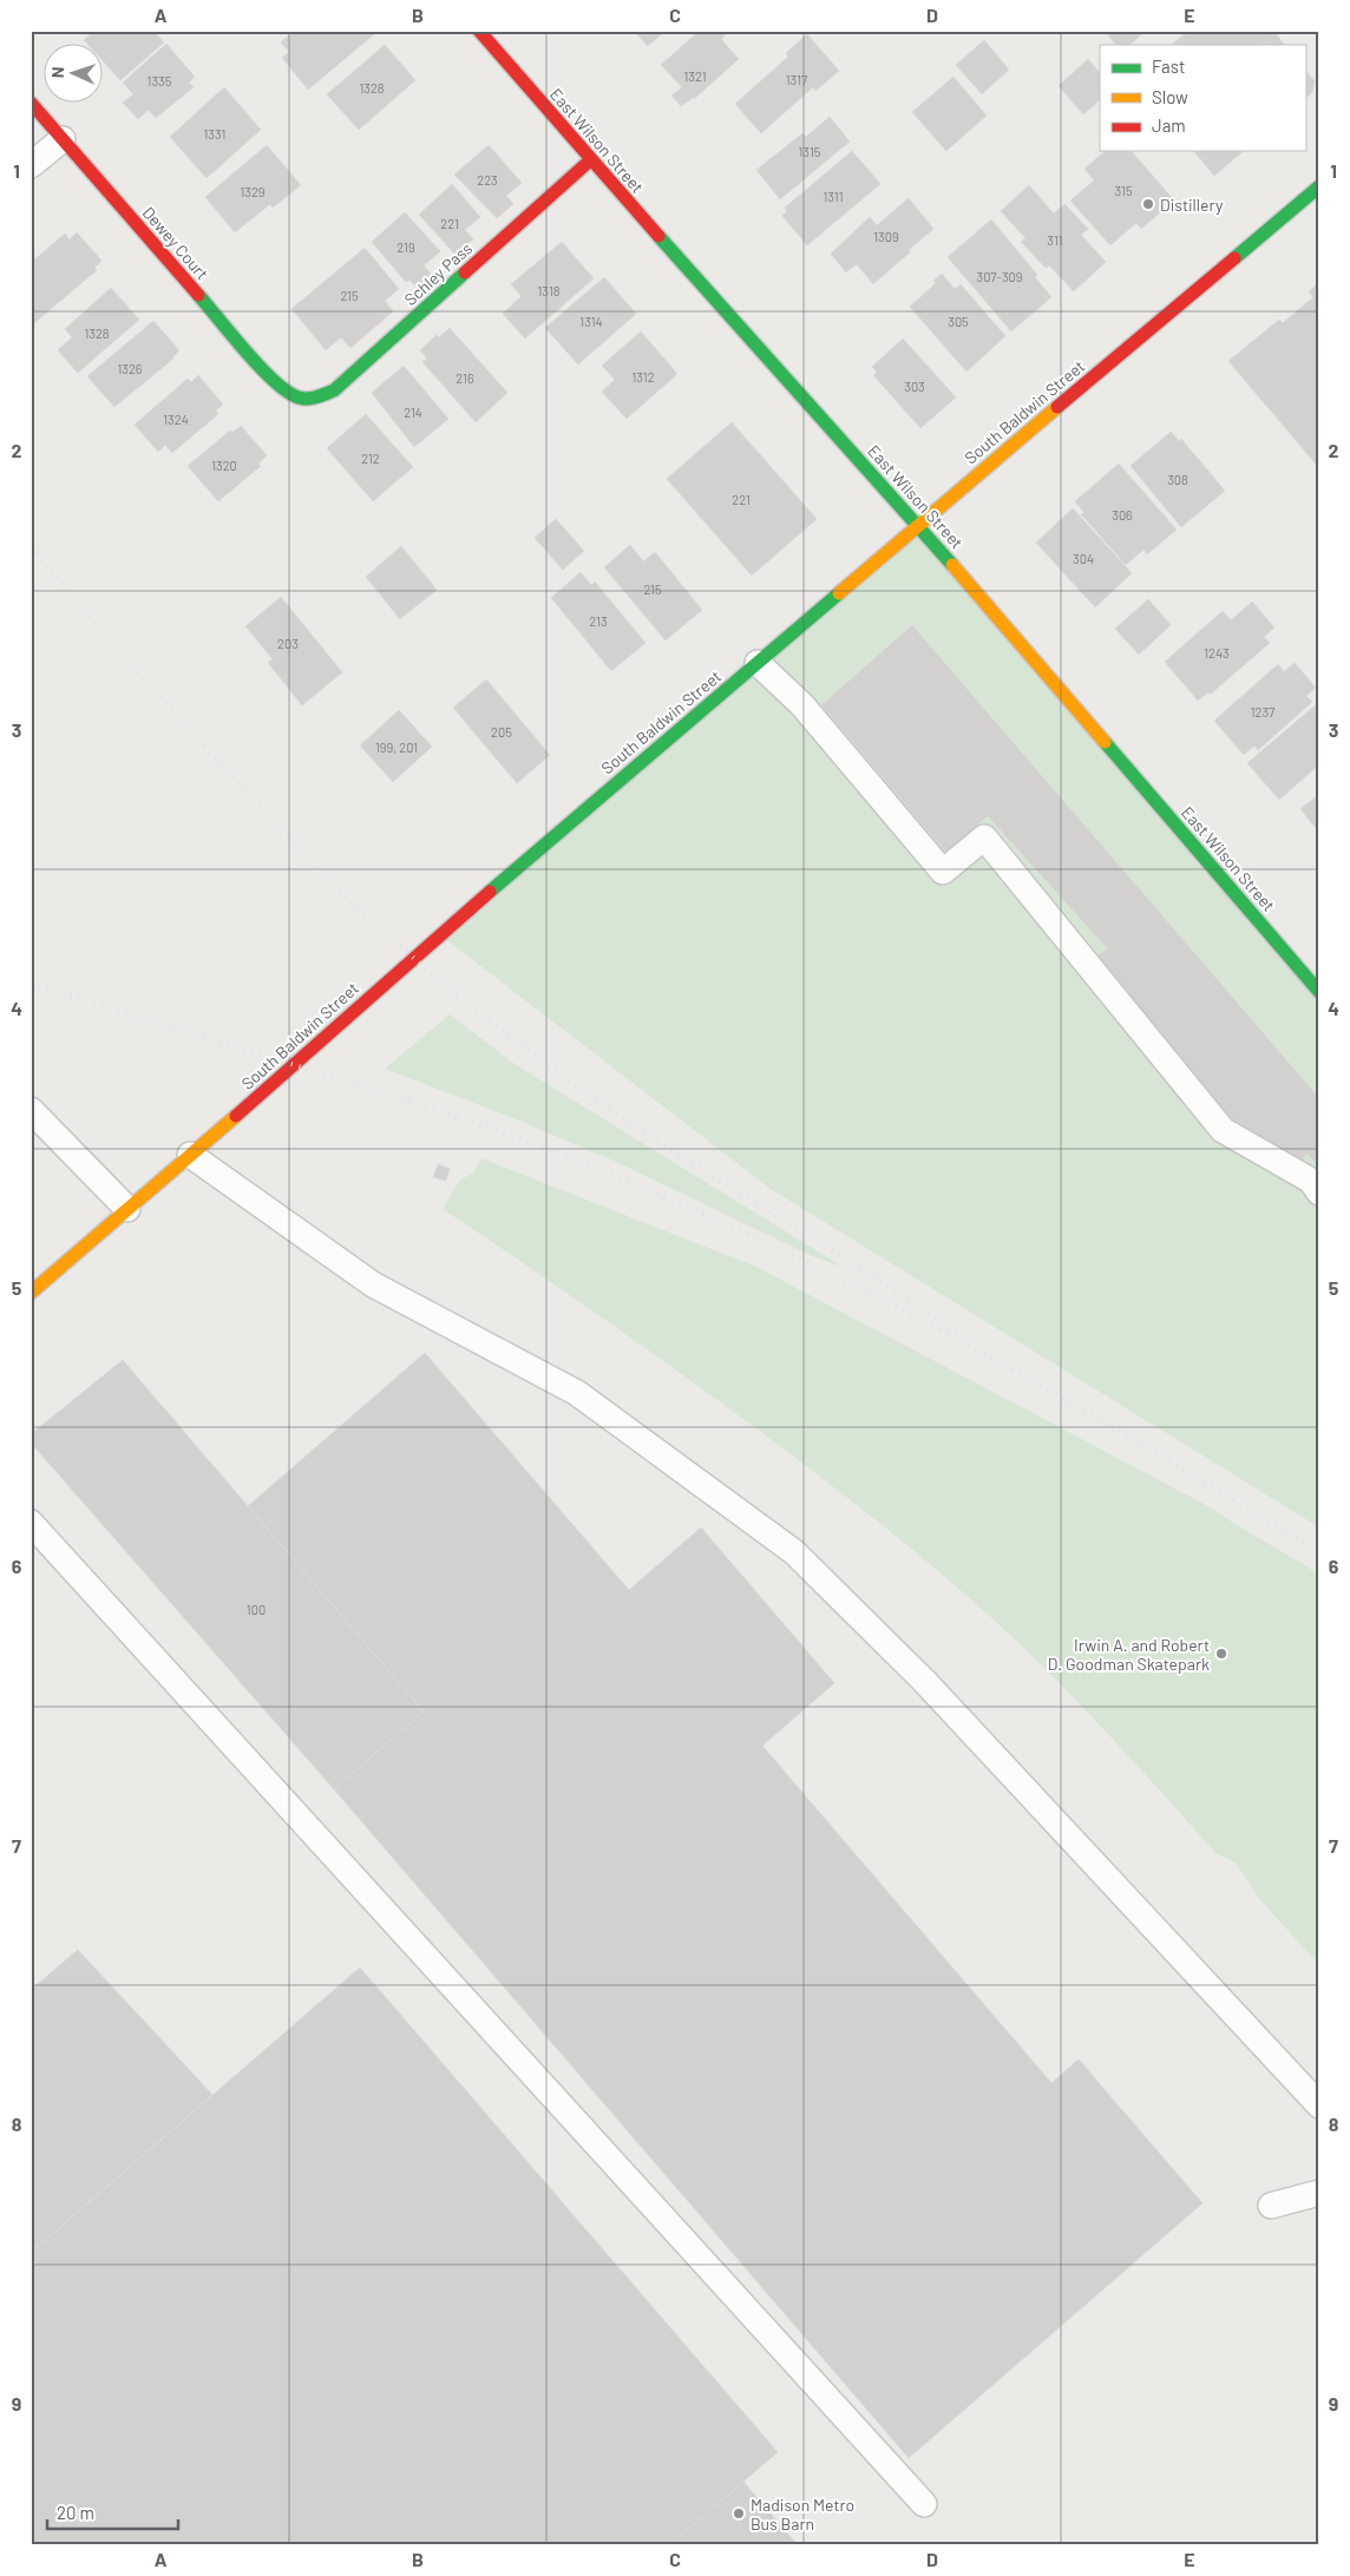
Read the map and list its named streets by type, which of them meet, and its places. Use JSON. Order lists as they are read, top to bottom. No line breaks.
{"streets":{"street":["East Wilson Street","Dewey Court","Schley Pass","South Baldwin Street"]},"crossings":[["East Wilson Street","Schley Pass"],["East Wilson Street","South Baldwin Street"],["Dewey Court","Schley Pass"]],"places":["Distillery","Irwin A. and Robert D. Goodman Skatepark","Madison Metro Bus Barn"],"house_numbers":["1321","1317","1335","1328","1331","1315","223","315","1329","1311","221","1309","311","219","307-309","1318","215","1314","305","1328","1326","1312","216","303","214","1324","212","1320","308","221","306","304","215","213","203","1243","1237","205","199, 201","100"],"legend":["Fast","Slow","Jam"],"scale_bar":"20 m","north":"left","grid":{"columns":["A","B","C","D","E"],"rows":["1","2","3","4","5","6","7","8","9"]}}
